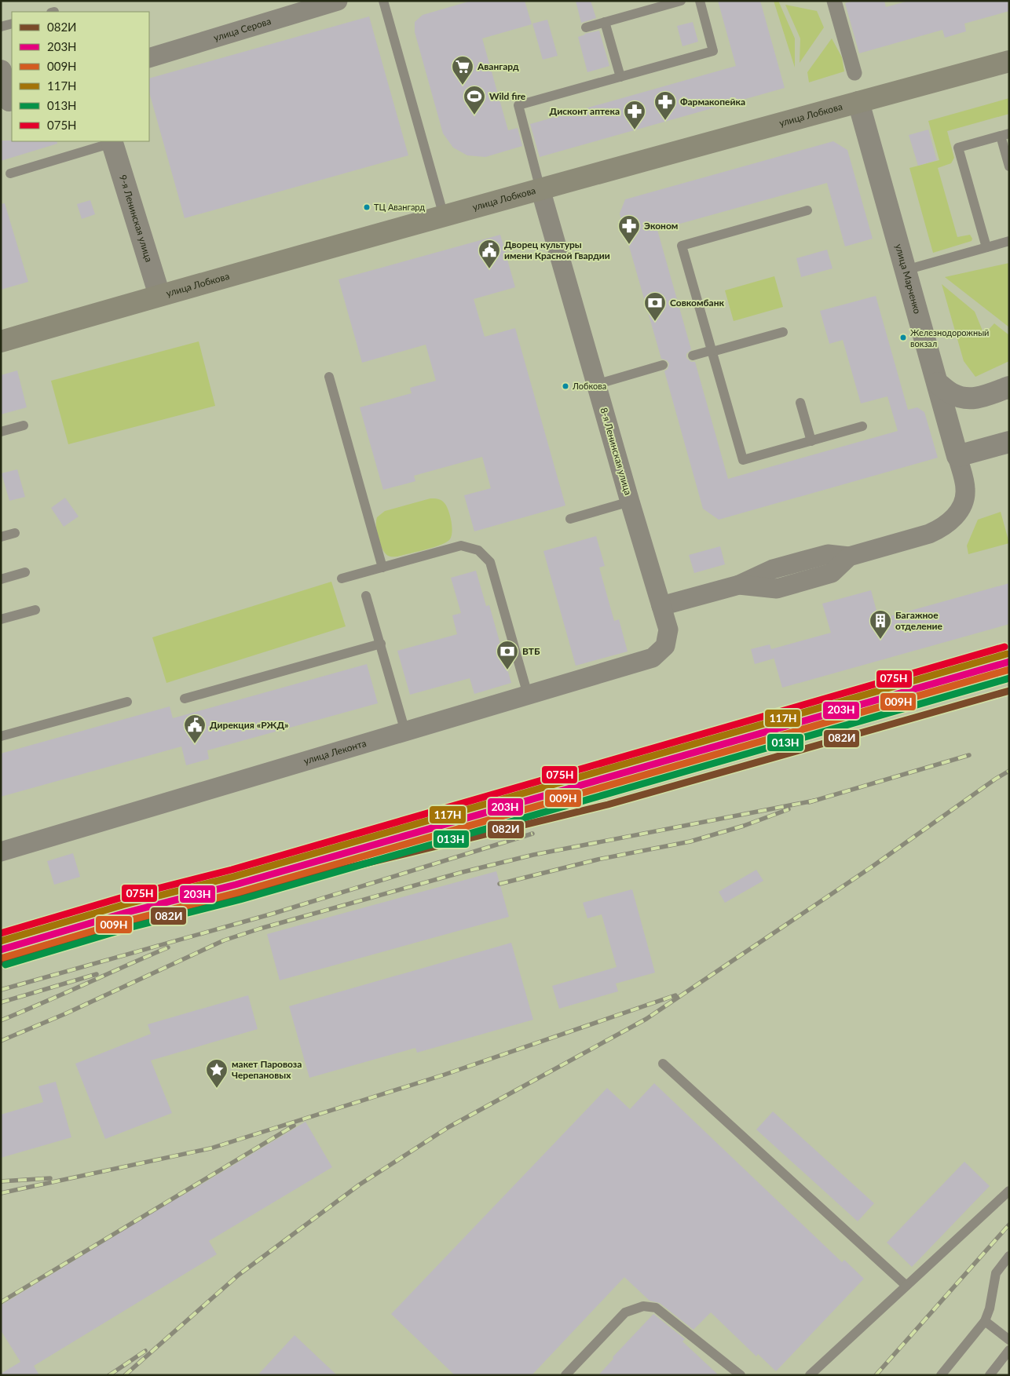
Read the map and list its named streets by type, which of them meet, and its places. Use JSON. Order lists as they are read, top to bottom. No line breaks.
{"streets":{"main road":["улица Лобкова"],"street":["улица Серова","9-я Ленинская улица","улица Марченко","8-я Ленинская улица","улица Леконта"]},"crossings":[["улица Лобкова","9-я Ленинская улица"],["улица Лобкова","улица Марченко"],["улица Лобкова","8-я Ленинская улица"],["8-я Ленинская улица","улица Леконта"]],"places":{"supermarket":["Авангард"],"sports":["Wild fire"],"pharmacy":["Фармакопейка","Дисконт аптека","Эконом"],"other":["ТЦ Авангард","Железнодорожный вокзал","Лобкова"],"public building":["Дворец культуры имени Красной Гвардии","Дирекция «РЖД»"],"bank":["Совкомбанк","ВТБ"],"building":["Багажное отделение"],"place":["макет Паровоза Черепановых"]},"lines":["transit line 075Н","transit line 117Н","transit line 203Н","transit line 009Н","transit line 013Н","transit line 082И"],"legend":["082И","203Н","009Н","117Н","013Н","075Н"]}
